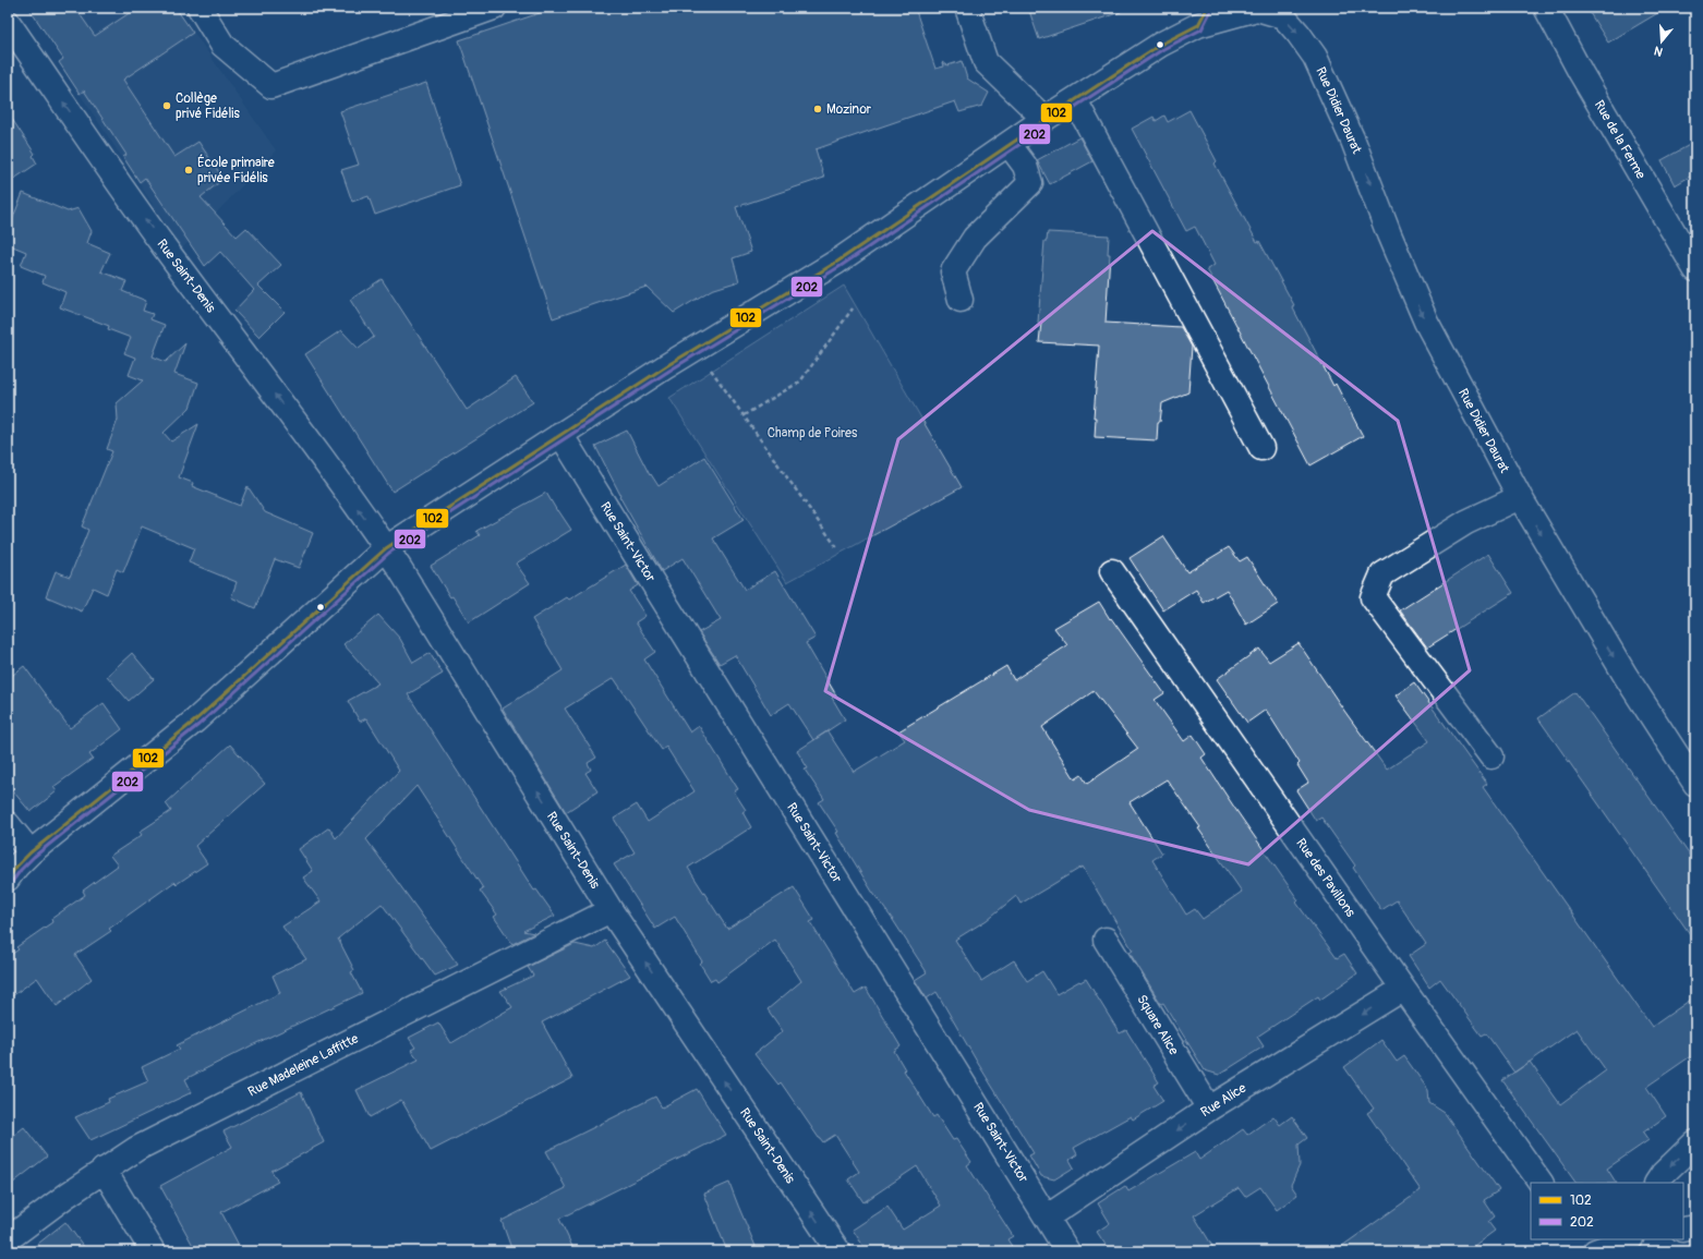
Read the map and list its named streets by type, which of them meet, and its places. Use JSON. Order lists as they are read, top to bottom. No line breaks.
{"streets":{"street":["Rue Didier Daurat","Rue de la Ferme","Rue Saint-Denis","Rue Saint-Victor","Rue des Pavillons","Square Alice","Rue Madeleine Laffitte","Rue Alice"]},"crossings":[["Rue Didier Daurat","Rue Saint-Denis"],["Rue Didier Daurat","Rue Saint-Victor"],["Rue Saint-Denis","Rue Madeleine Laffitte"],["Rue Saint-Victor","Rue Alice"],["Rue des Pavillons","Rue Alice"],["Square Alice","Rue Alice"]],"one_way":["Rue Didier Daurat","Rue Saint-Denis","Rue Alice"],"parks":["Champ de Poires"],"places":["Collège privé Fidélis","Mozinor","École primaire privée Fidélis"],"lines":["transit line 102","transit line 202"],"legend":["102","202"],"north":"bottom"}
